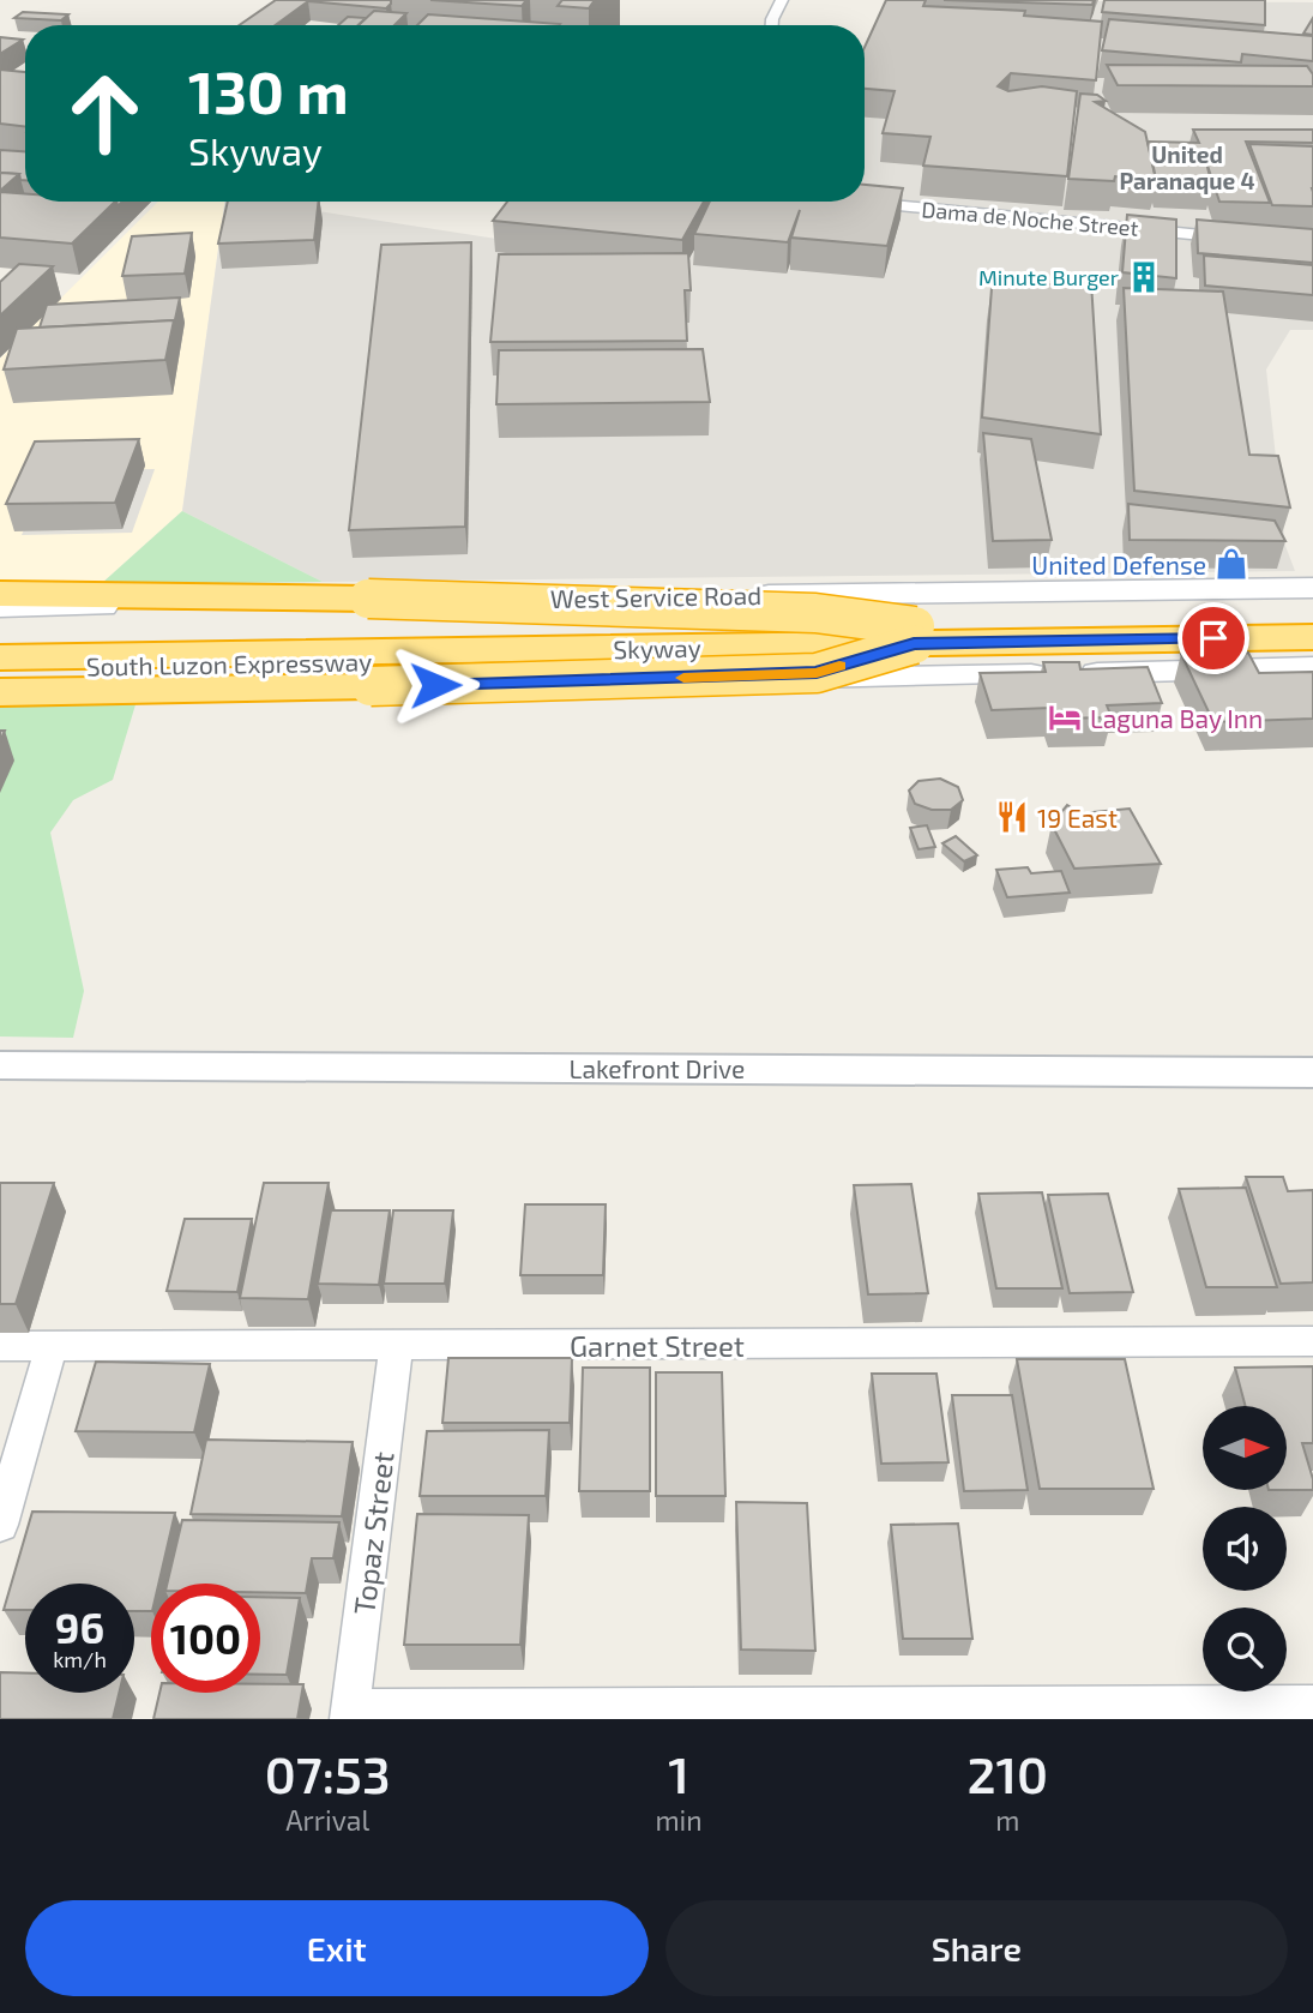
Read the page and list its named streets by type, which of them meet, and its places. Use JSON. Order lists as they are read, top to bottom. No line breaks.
{"streets":{"highway":["Skyway","South Luzon Expressway"],"main road":["West Service Road"],"street":["Dama de Noche Street","Lakefront Drive","Garnet Street","Topaz Street"]},"crossings":[["Garnet Street","Topaz Street"]],"districts":["United Paranaque 4"],"places":{"building":["Minute Burger"],"shop":["United Defense"],"hotel":["Laguna Bay Inn"],"restaurant":["19 East"]},"north":"right","page":{"turn":["130 m","Skyway"],"speed":"96 km/h","limit":"100","eta":["07:53","Arrival","1","min","210","m"],"buttons":["Exit","Share"]}}
